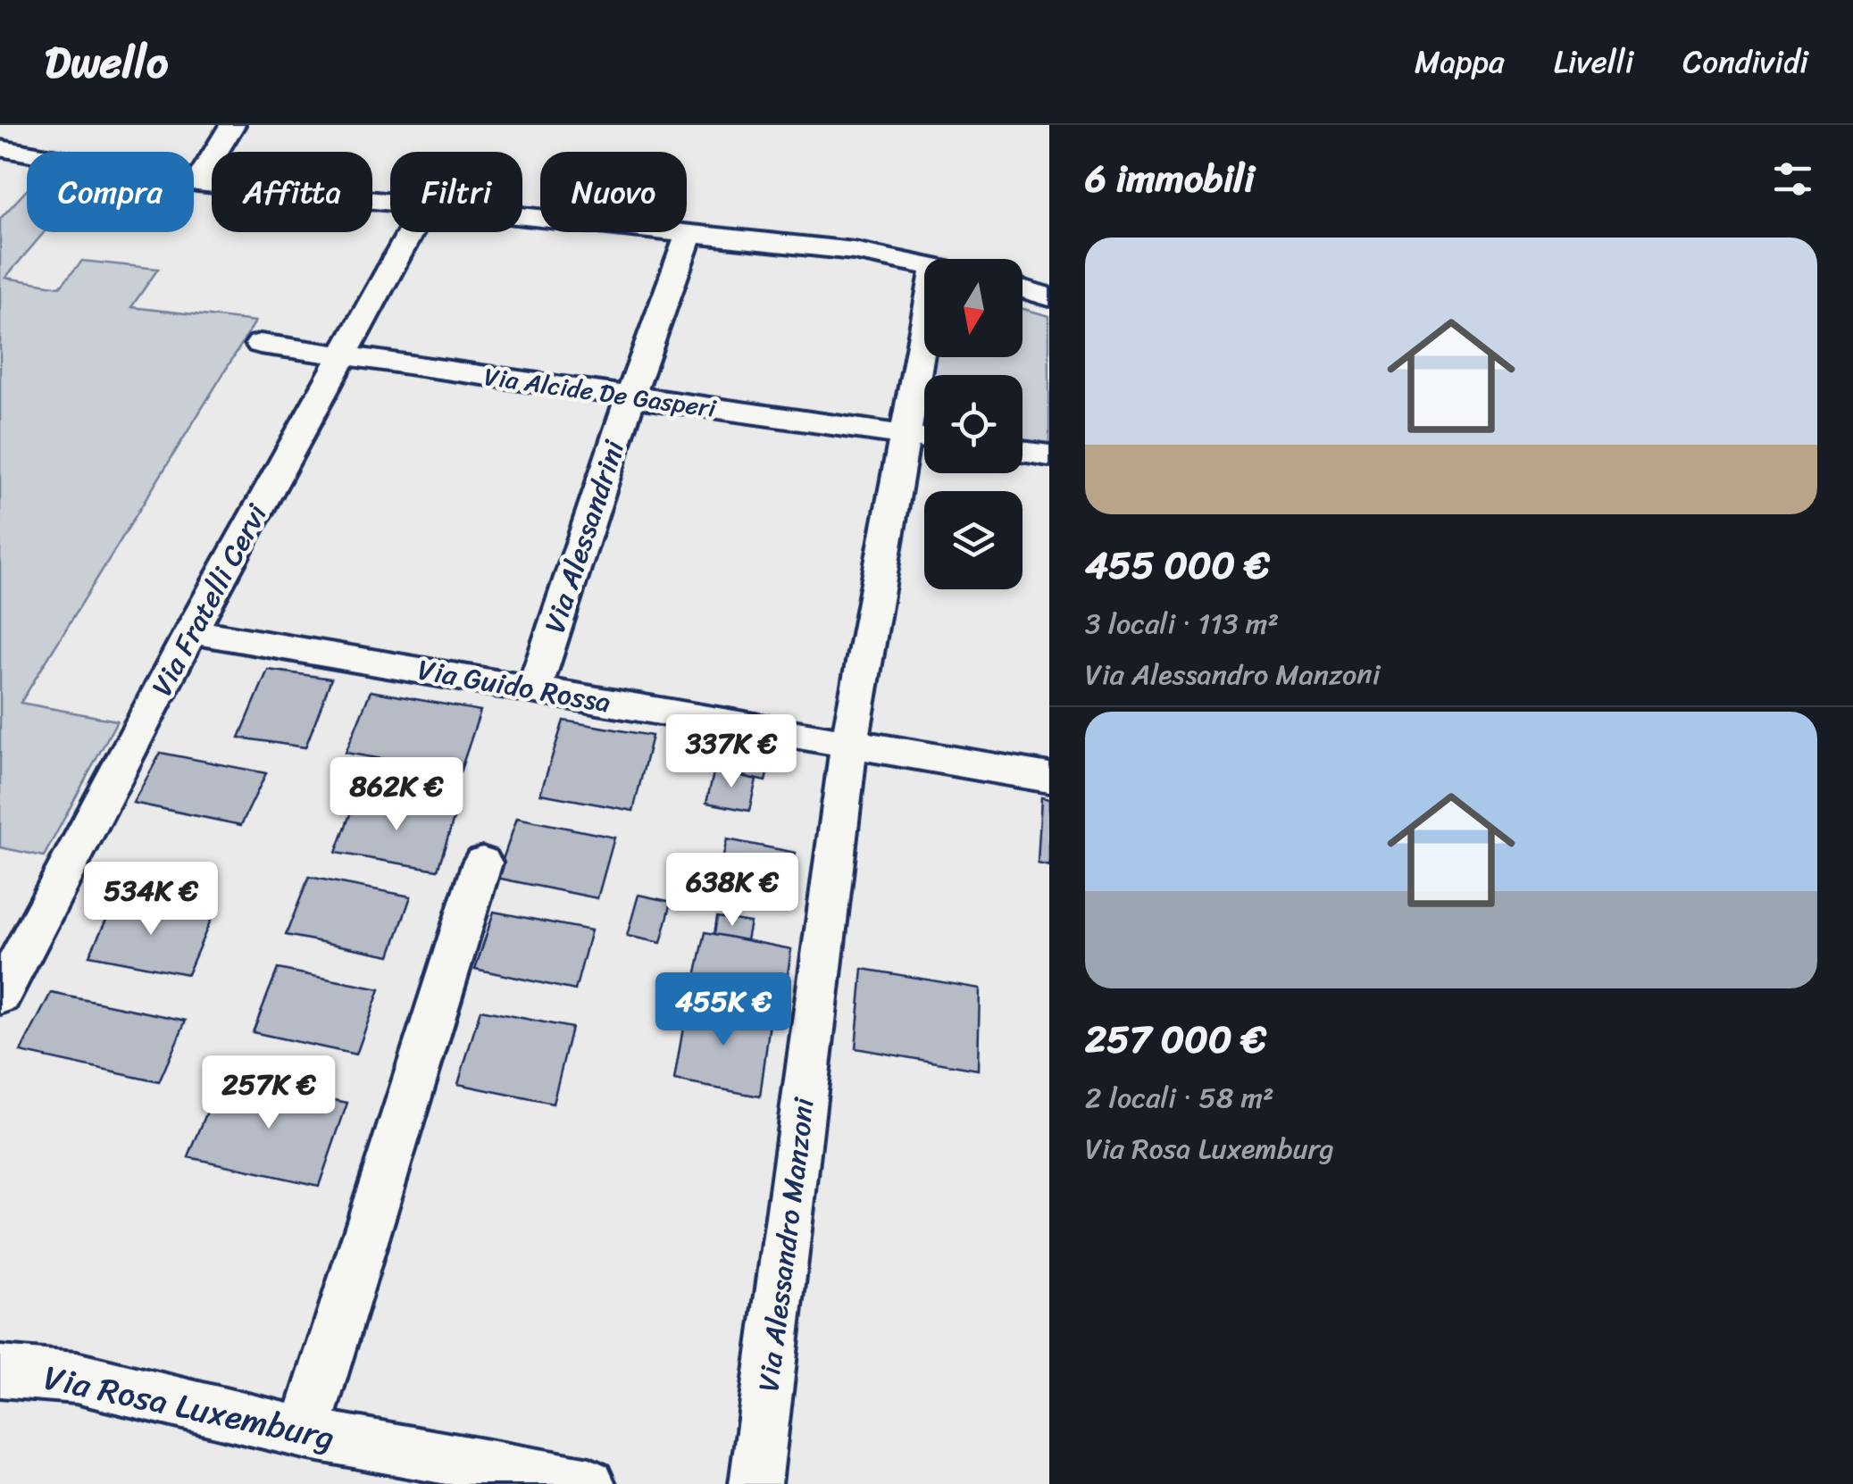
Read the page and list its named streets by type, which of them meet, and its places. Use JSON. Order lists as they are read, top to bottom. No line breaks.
{"streets":{"street":["Via Alcide De Gasperi","Via Alessandrini","Via Fratelli Cervi","Via Guido Rossa","Via Alessandro Manzoni","Via Rosa Luxemburg"]},"crossings":[["Via Alcide De Gasperi","Via Alessandrini"],["Via Alcide De Gasperi","Via Fratelli Cervi"],["Via Alcide De Gasperi","Via Alessandro Manzoni"],["Via Alessandrini","Via Guido Rossa"],["Via Fratelli Cervi","Via Guido Rossa"],["Via Guido Rossa","Via Alessandro Manzoni"]],"north":"bottom","page":{"header":"Dwello","nav":["Mappa","Livelli","Condividi"],"heading":"6 immobili","chip":["Compra","Affitta","Filtri","Nuovo"],"list":[{"name":"455 000 €","note":"3 locali · 113 m² · Via Alessandro Manzoni"},{"name":"257 000 €","note":"2 locali · 58 m² · Via Rosa Luxemburg"}],"price":["337K €","862K €","638K €","534K €","455K €","257K €"]}}
